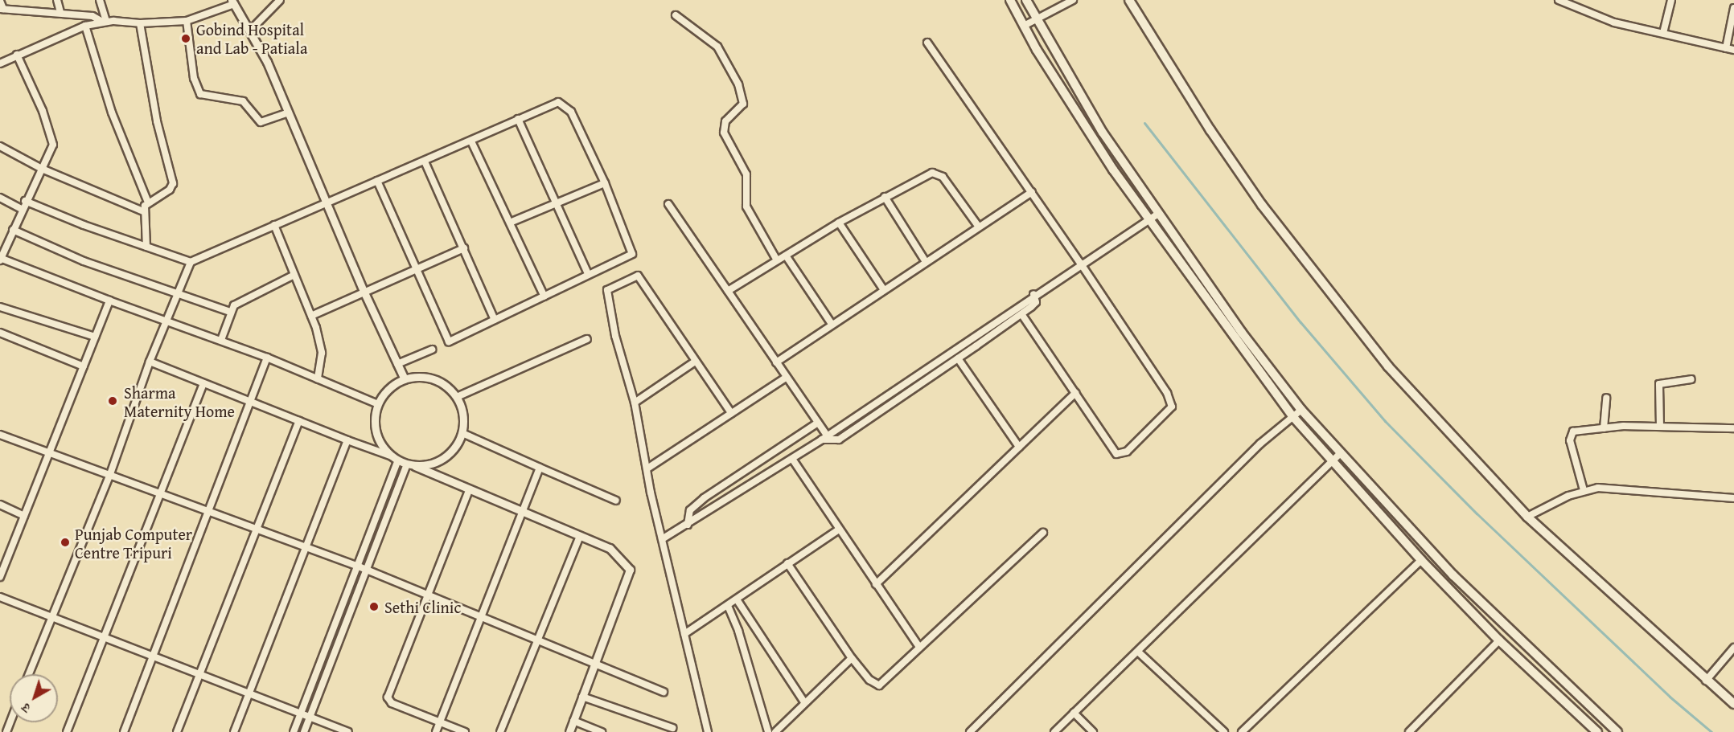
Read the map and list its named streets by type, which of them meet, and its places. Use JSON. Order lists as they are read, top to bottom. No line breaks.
{"places":["Gobind Hospital and Lab - Patiala","Sharma Maternity Home","Punjab Computer Centre Tripuri","Sethi Clinic"],"north":"bottom left"}
